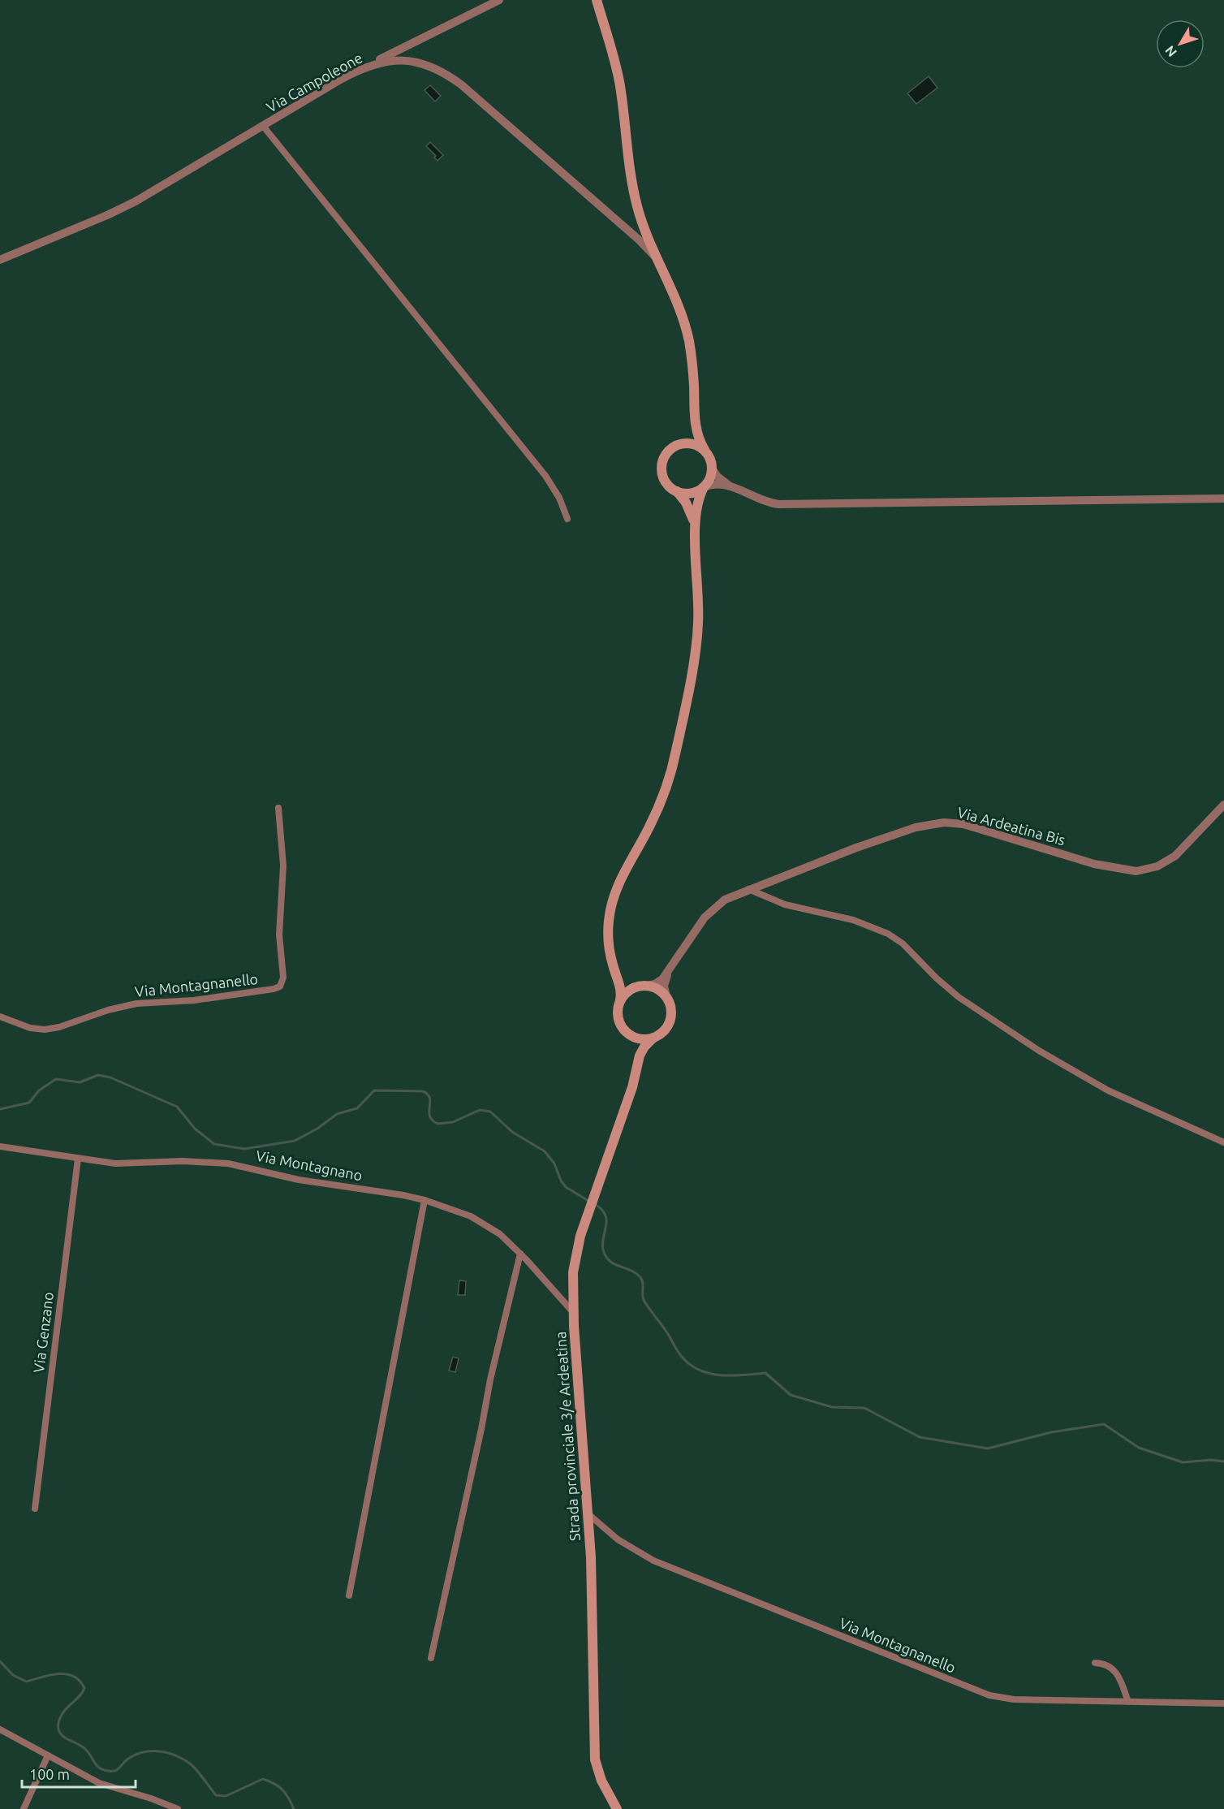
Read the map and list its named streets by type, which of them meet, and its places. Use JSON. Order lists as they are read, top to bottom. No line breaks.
{"streets":{"main road":["Strada provinciale 3/e Ardeatina"],"street":["Via Campoleone","Via Ardeatina Bis","Via Montagnanello","Via Montagnano","Via Genzano"]},"crossings":[["Via Montagnanello","Strada provinciale 3/e Ardeatina"],["Via Montagnano","Via Genzano"],["Via Montagnano","Strada provinciale 3/e Ardeatina"]],"scale_bar":"100 m","north":"bottom left"}
